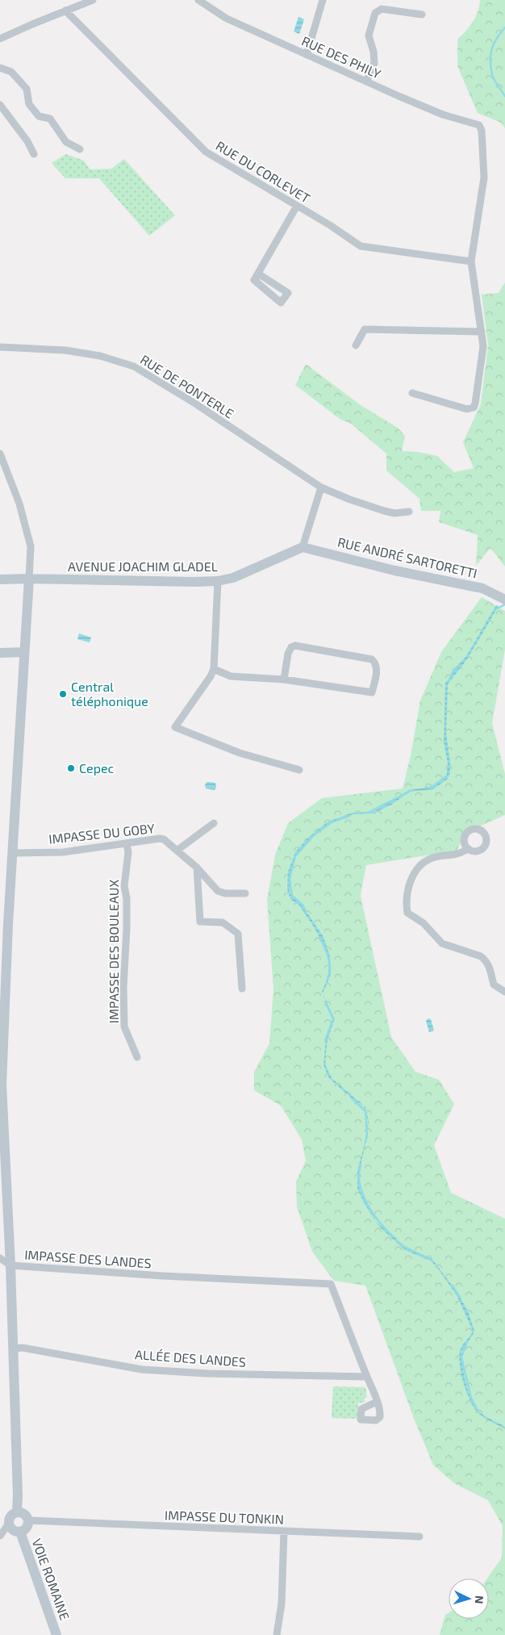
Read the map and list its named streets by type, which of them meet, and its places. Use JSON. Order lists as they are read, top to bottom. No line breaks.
{"streets":{"street":["RUE DES PHILY","RUE DU CORLEVET","RUE DE PONTERLE","RUE ANDRÉ SARTORETTI","AVENUE JOACHIM GLADEL","IMPASSE DU GOBY","IMPASSE DES BOULEAUX","IMPASSE DES LANDES","ALLÉE DES LANDES","IMPASSE DU TONKIN","VOIE ROMAINE"]},"crossings":[["RUE DES PHILY","RUE DU CORLEVET"],["RUE ANDRÉ SARTORETTI","AVENUE JOACHIM GLADEL"],["IMPASSE DU GOBY","IMPASSE DES BOULEAUX"],["IMPASSE DES LANDES","ALLÉE DES LANDES"],["IMPASSE DU TONKIN","VOIE ROMAINE"]],"places":["Central téléphonique","Cepec"],"north":"right"}
